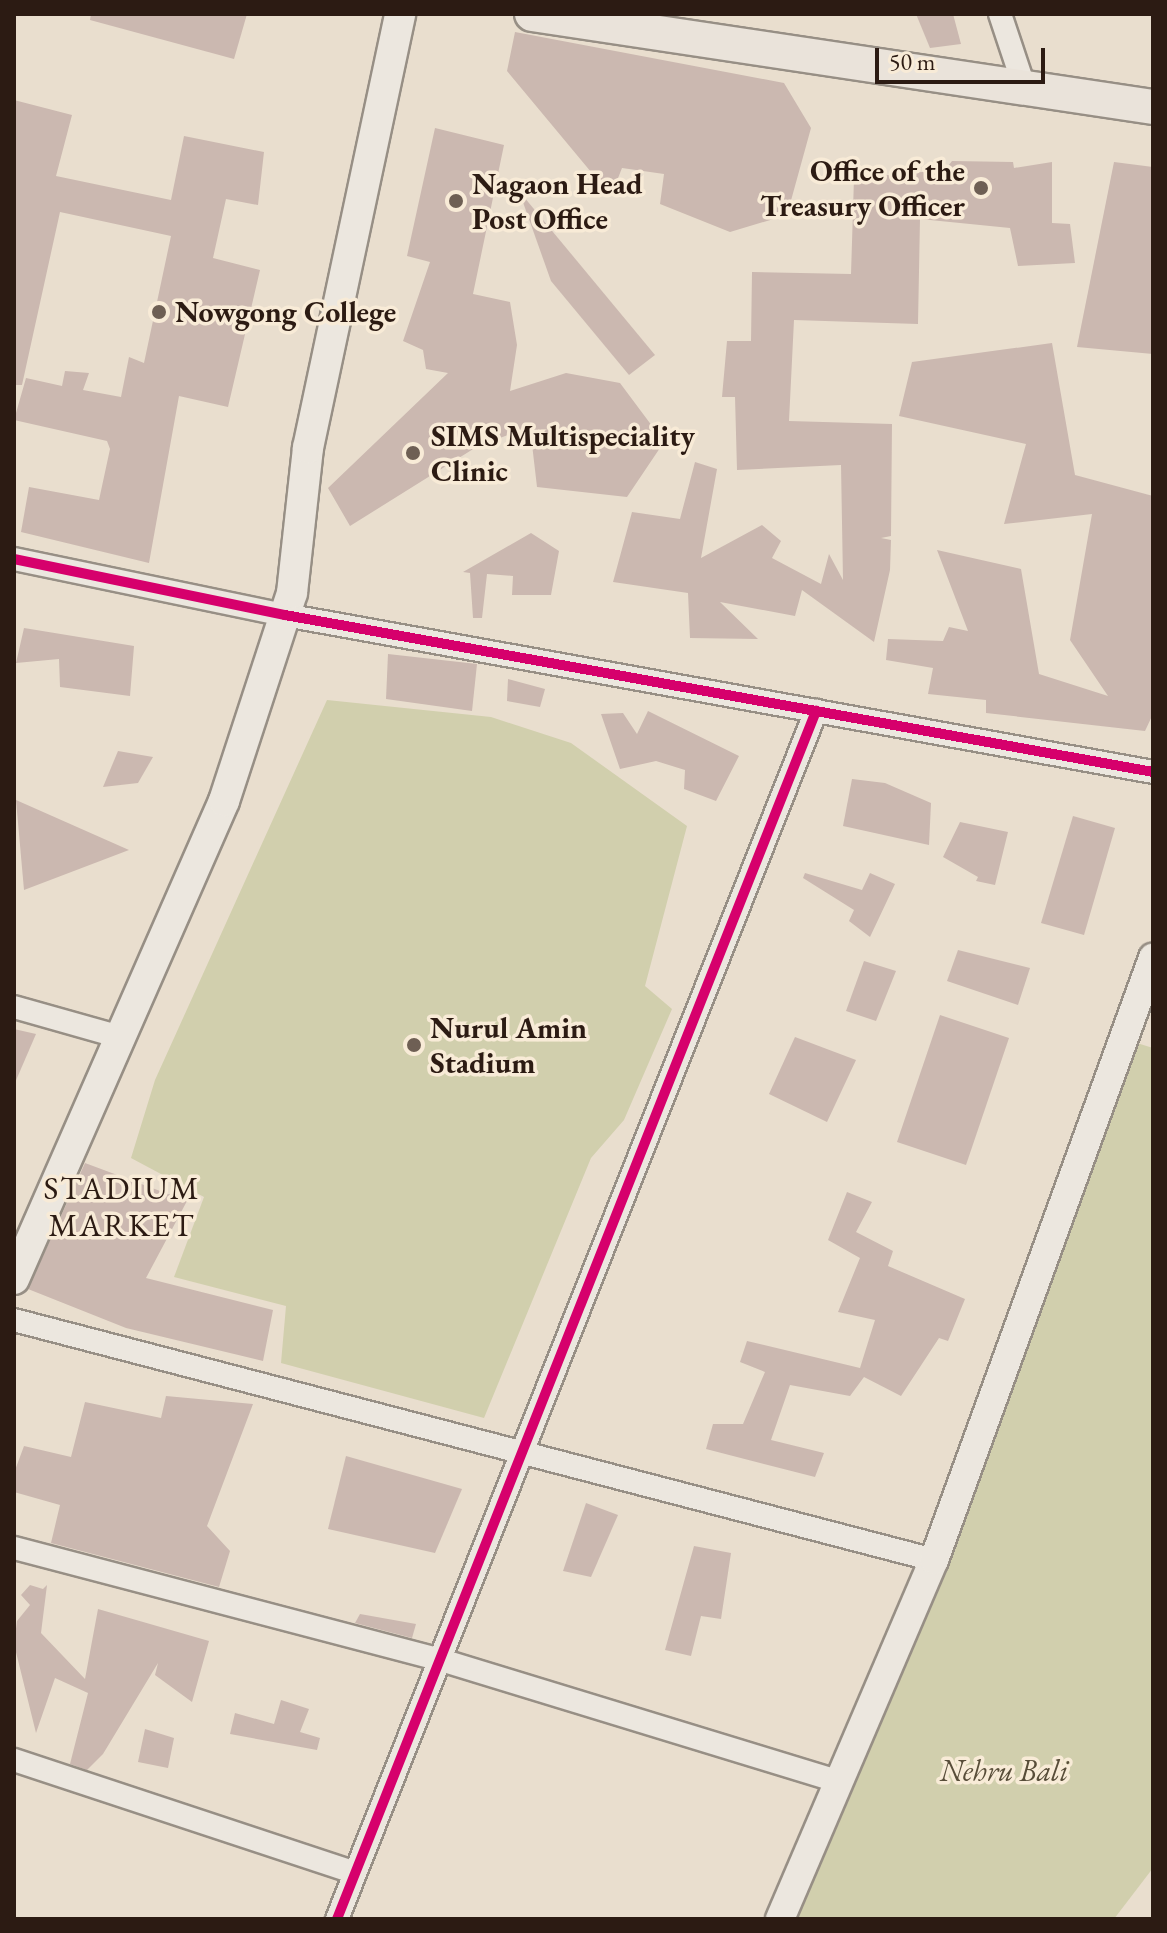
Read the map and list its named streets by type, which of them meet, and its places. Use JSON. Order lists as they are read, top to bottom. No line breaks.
{"districts":["STADIUM MARKET"],"parks":["Nehru Bali"],"places":["Office of the Treasury Officer","Nagaon Head Post Office","Nowgong College","SIMS Multispeciality Clinic","Nurul Amin Stadium"],"scale_bar":"50 m"}
